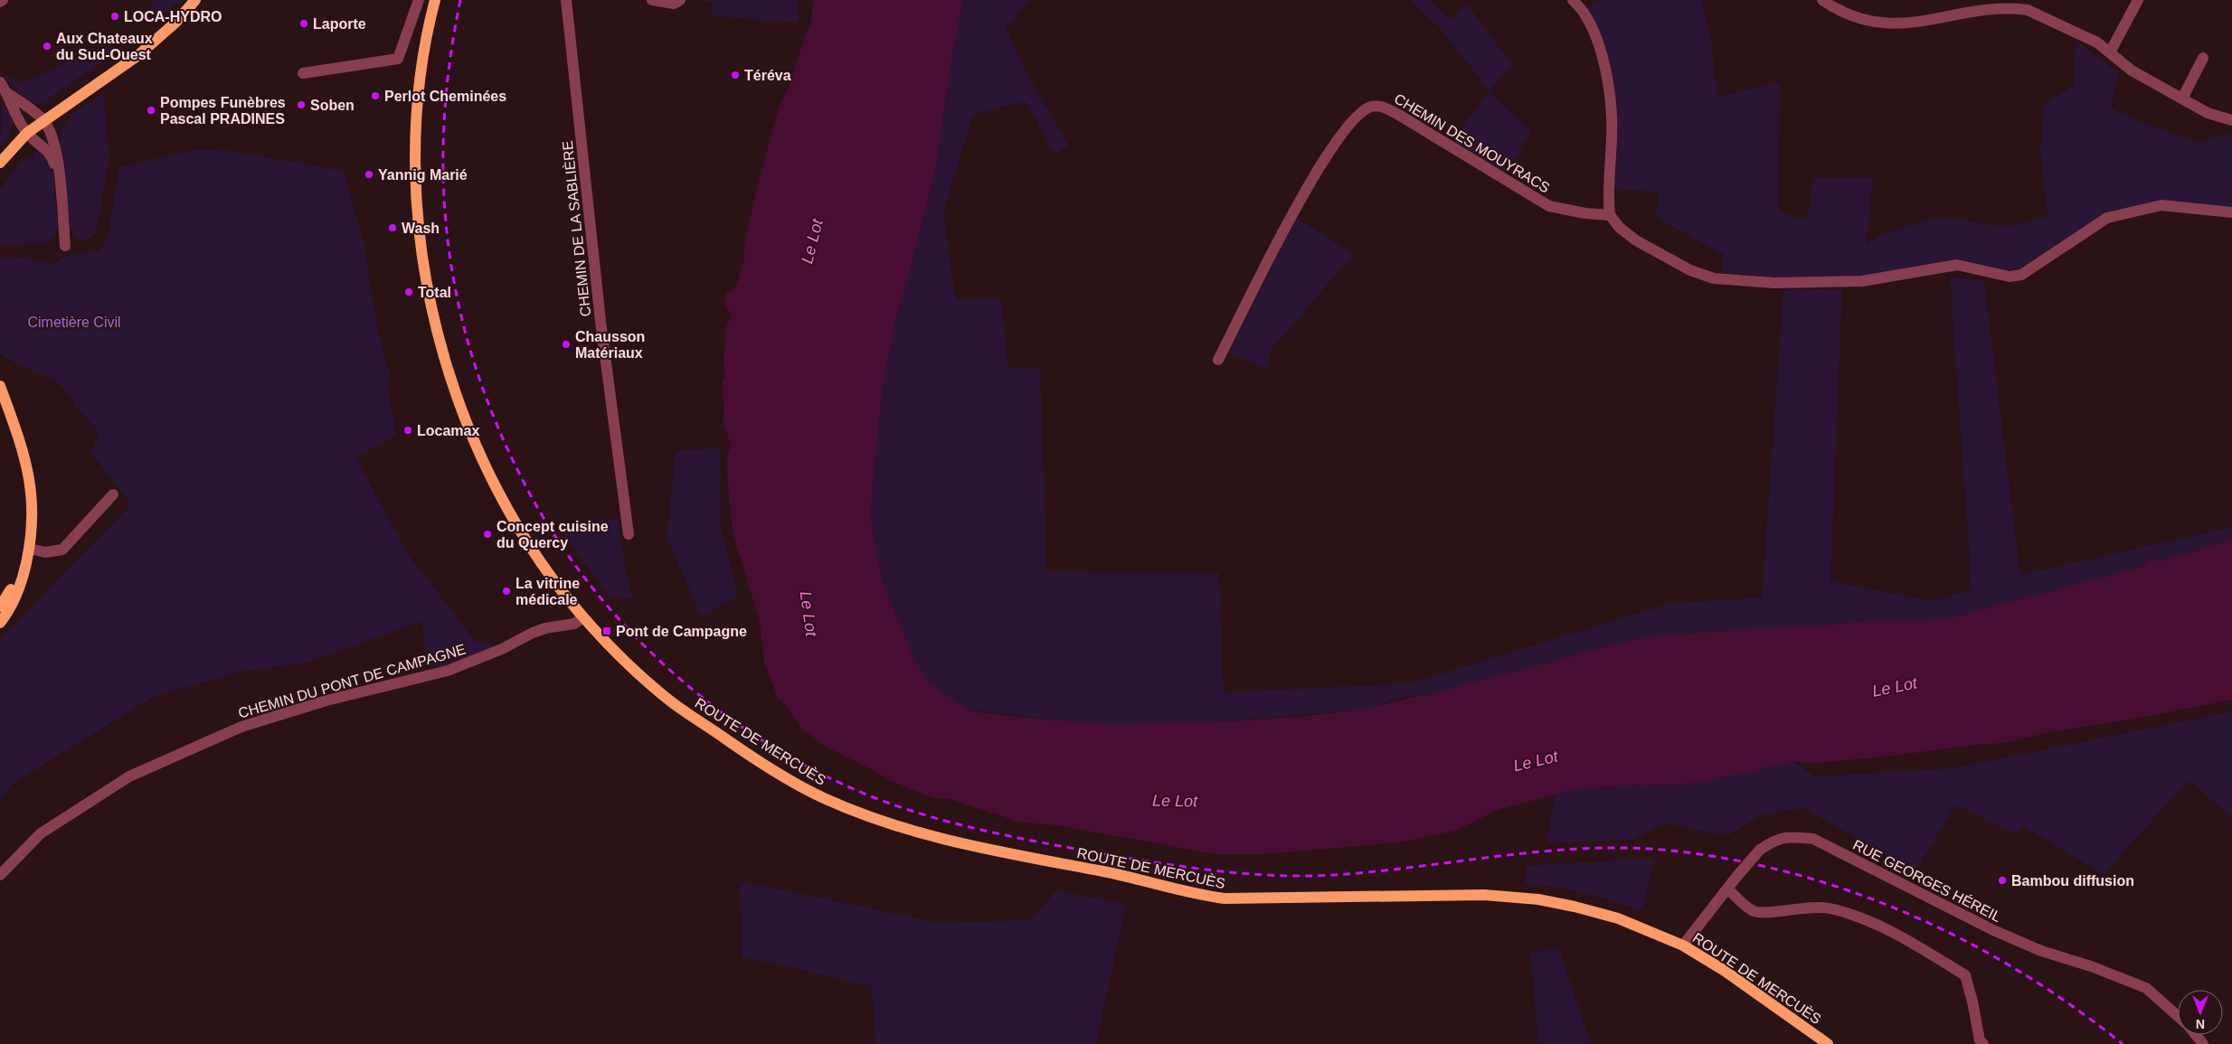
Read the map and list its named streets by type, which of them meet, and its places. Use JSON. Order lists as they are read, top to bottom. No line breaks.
{"streets":{"main road":["ROUTE DE MERCUÈS"],"street":["CHEMIN DES MOUYRACS","CHEMIN DE LA SABLIÈRE","CHEMIN DU PONT DE CAMPAGNE","RUE GEORGES HÉREIL"]},"crossings":[["CHEMIN DU PONT DE CAMPAGNE","ROUTE DE MERCUÈS"],["ROUTE DE MERCUÈS","RUE GEORGES HÉREIL"]],"water":["Le Lot"],"parks":["Cimetière Civil"],"places":{"other":["LOCA-HYDRO","Laporte","Aux Chateaux du Sud-Ouest","Téréva","Perlot Cheminées","Soben","Pompes Funèbres Pascal PRADINES","Yannig Marié","Wash","Total","Chausson Matériaux","Locamax","Concept cuisine du Quercy","La vitrine médicale","Bambou diffusion"],"transit":["Pont de Campagne"]},"north":"bottom"}
